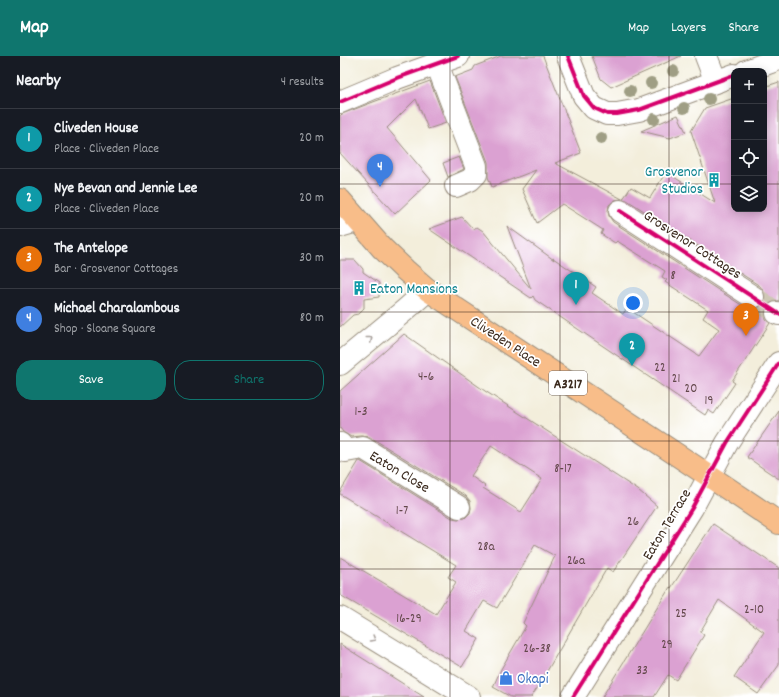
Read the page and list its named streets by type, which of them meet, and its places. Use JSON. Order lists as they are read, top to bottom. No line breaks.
{"streets":{"main road":["Cliveden Place","A3217"],"street":["Grosvenor Cottages","Eaton Close","Eaton Terrace"]},"crossings":[["Cliveden Place","A3217"],["Cliveden Place","Eaton Terrace"],["A3217","Eaton Terrace"]],"places":{"building":["Grosvenor Studios","Eaton Mansions"],"shop":["Okapi"]},"house_numbers":["8","22","4-6","21","20","19","1-3","8-17","1-7","26","28a","26a","2-10","25","16-29","29","26-38","33"],"page":{"header":"Map","nav":["Map","Layers","Share"],"heading":["Nearby","4 results"],"map_buttons":["+","−"],"list":[{"mark":"1","name":"Cliveden House","note":"Place · Cliveden Place","value":"20 m"},{"mark":"2","name":"Nye Bevan and Jennie Lee","note":"Place · Cliveden Place","value":"20 m"},{"mark":"3","name":"The Antelope","note":"Bar · Grosvenor Cottages","value":"30 m"},{"mark":"4","name":"Michael Charalambous","note":"Shop · Sloane Square","value":"80 m"}],"pins":["4","1","3","2"],"buttons":["Save","Share"]}}
